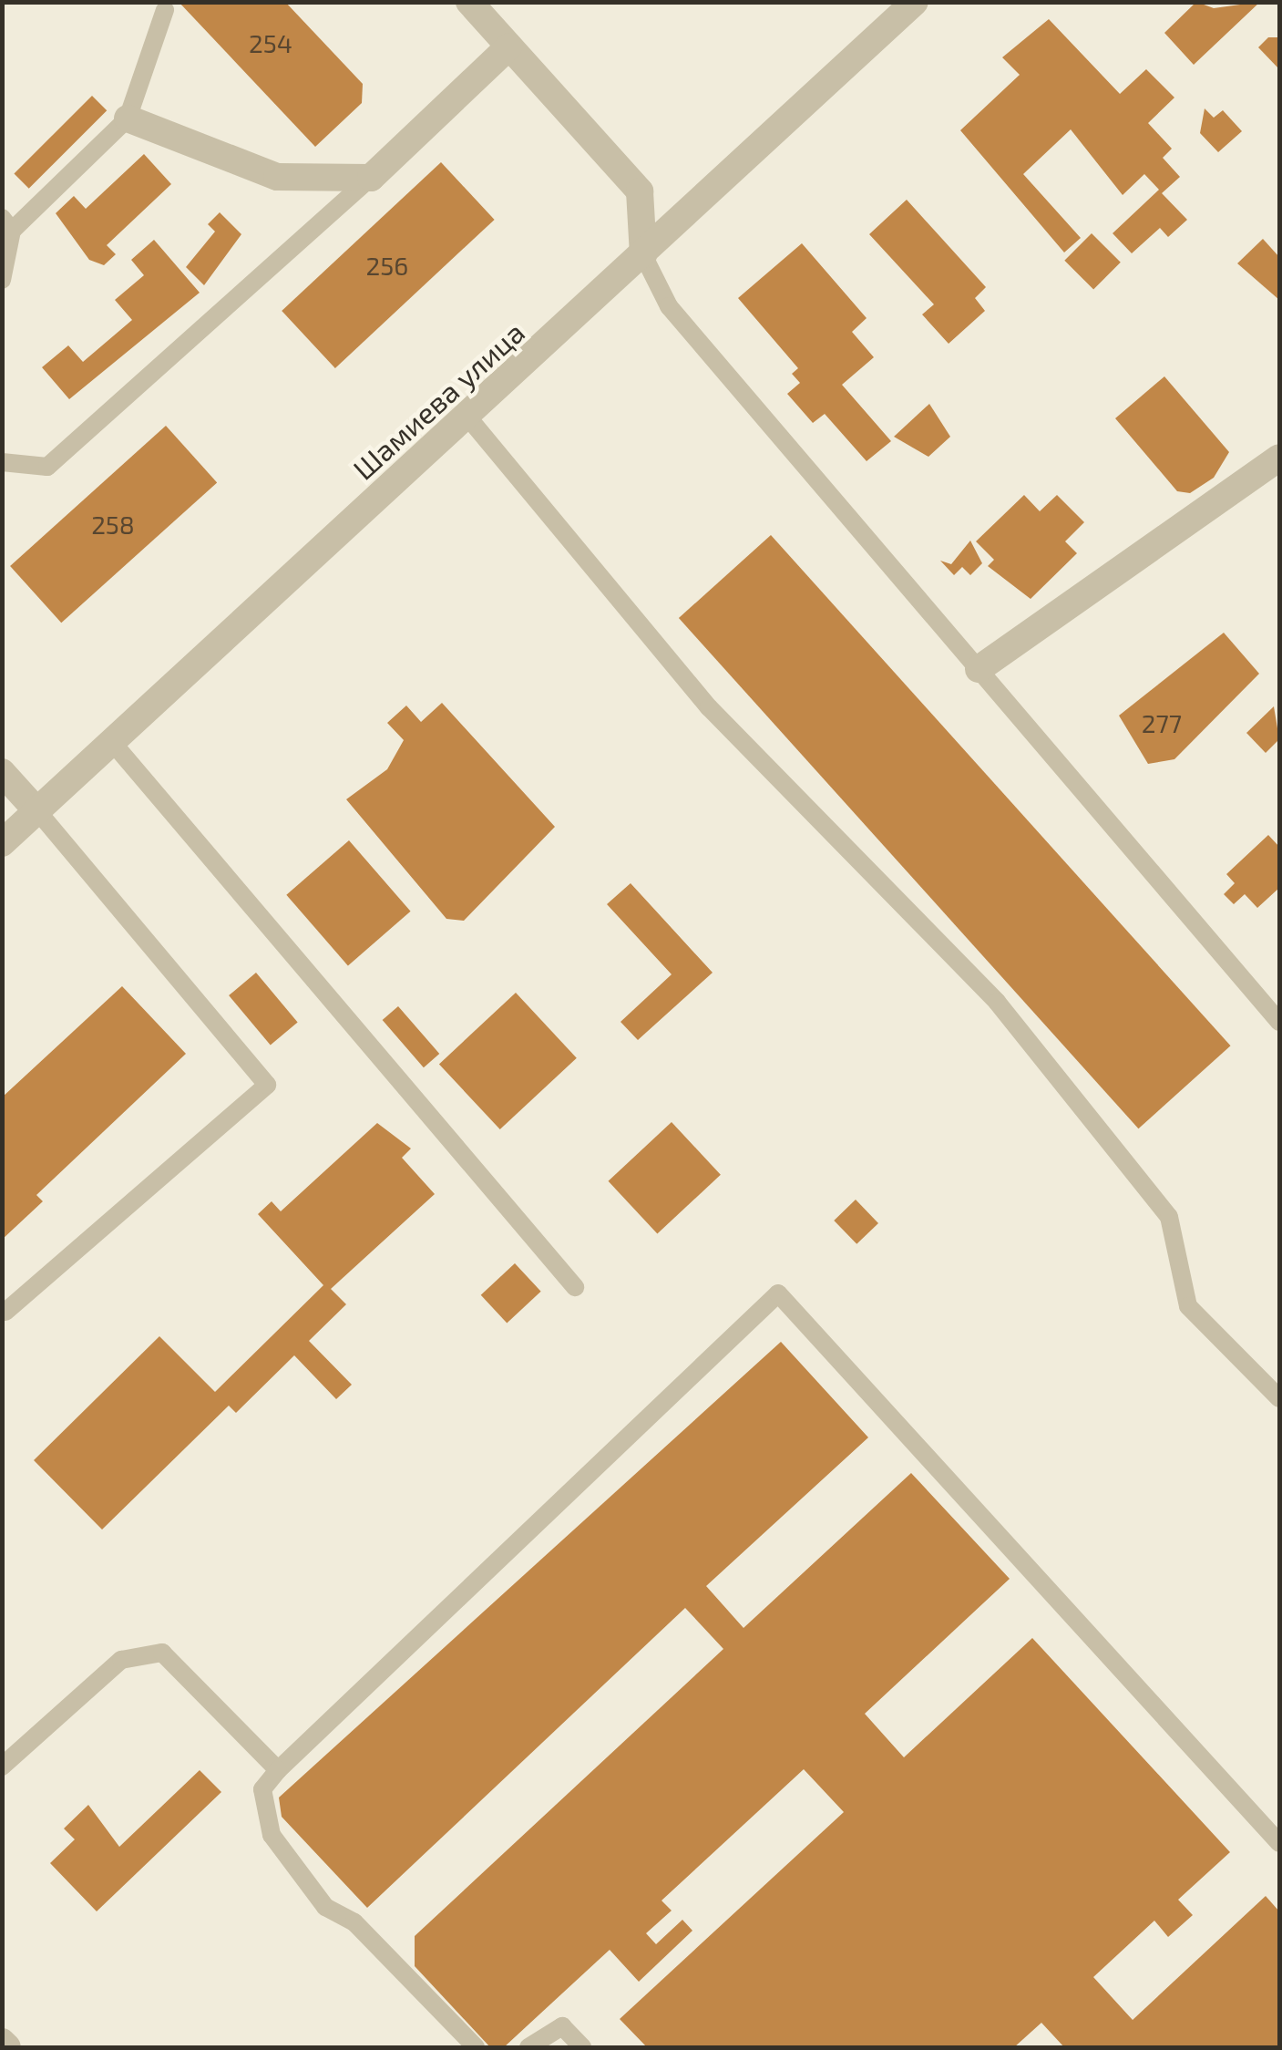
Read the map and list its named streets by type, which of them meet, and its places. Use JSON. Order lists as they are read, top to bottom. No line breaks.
{"streets":{"street":["Шамиева улица"]},"house_numbers":["254","256","258","277"]}
